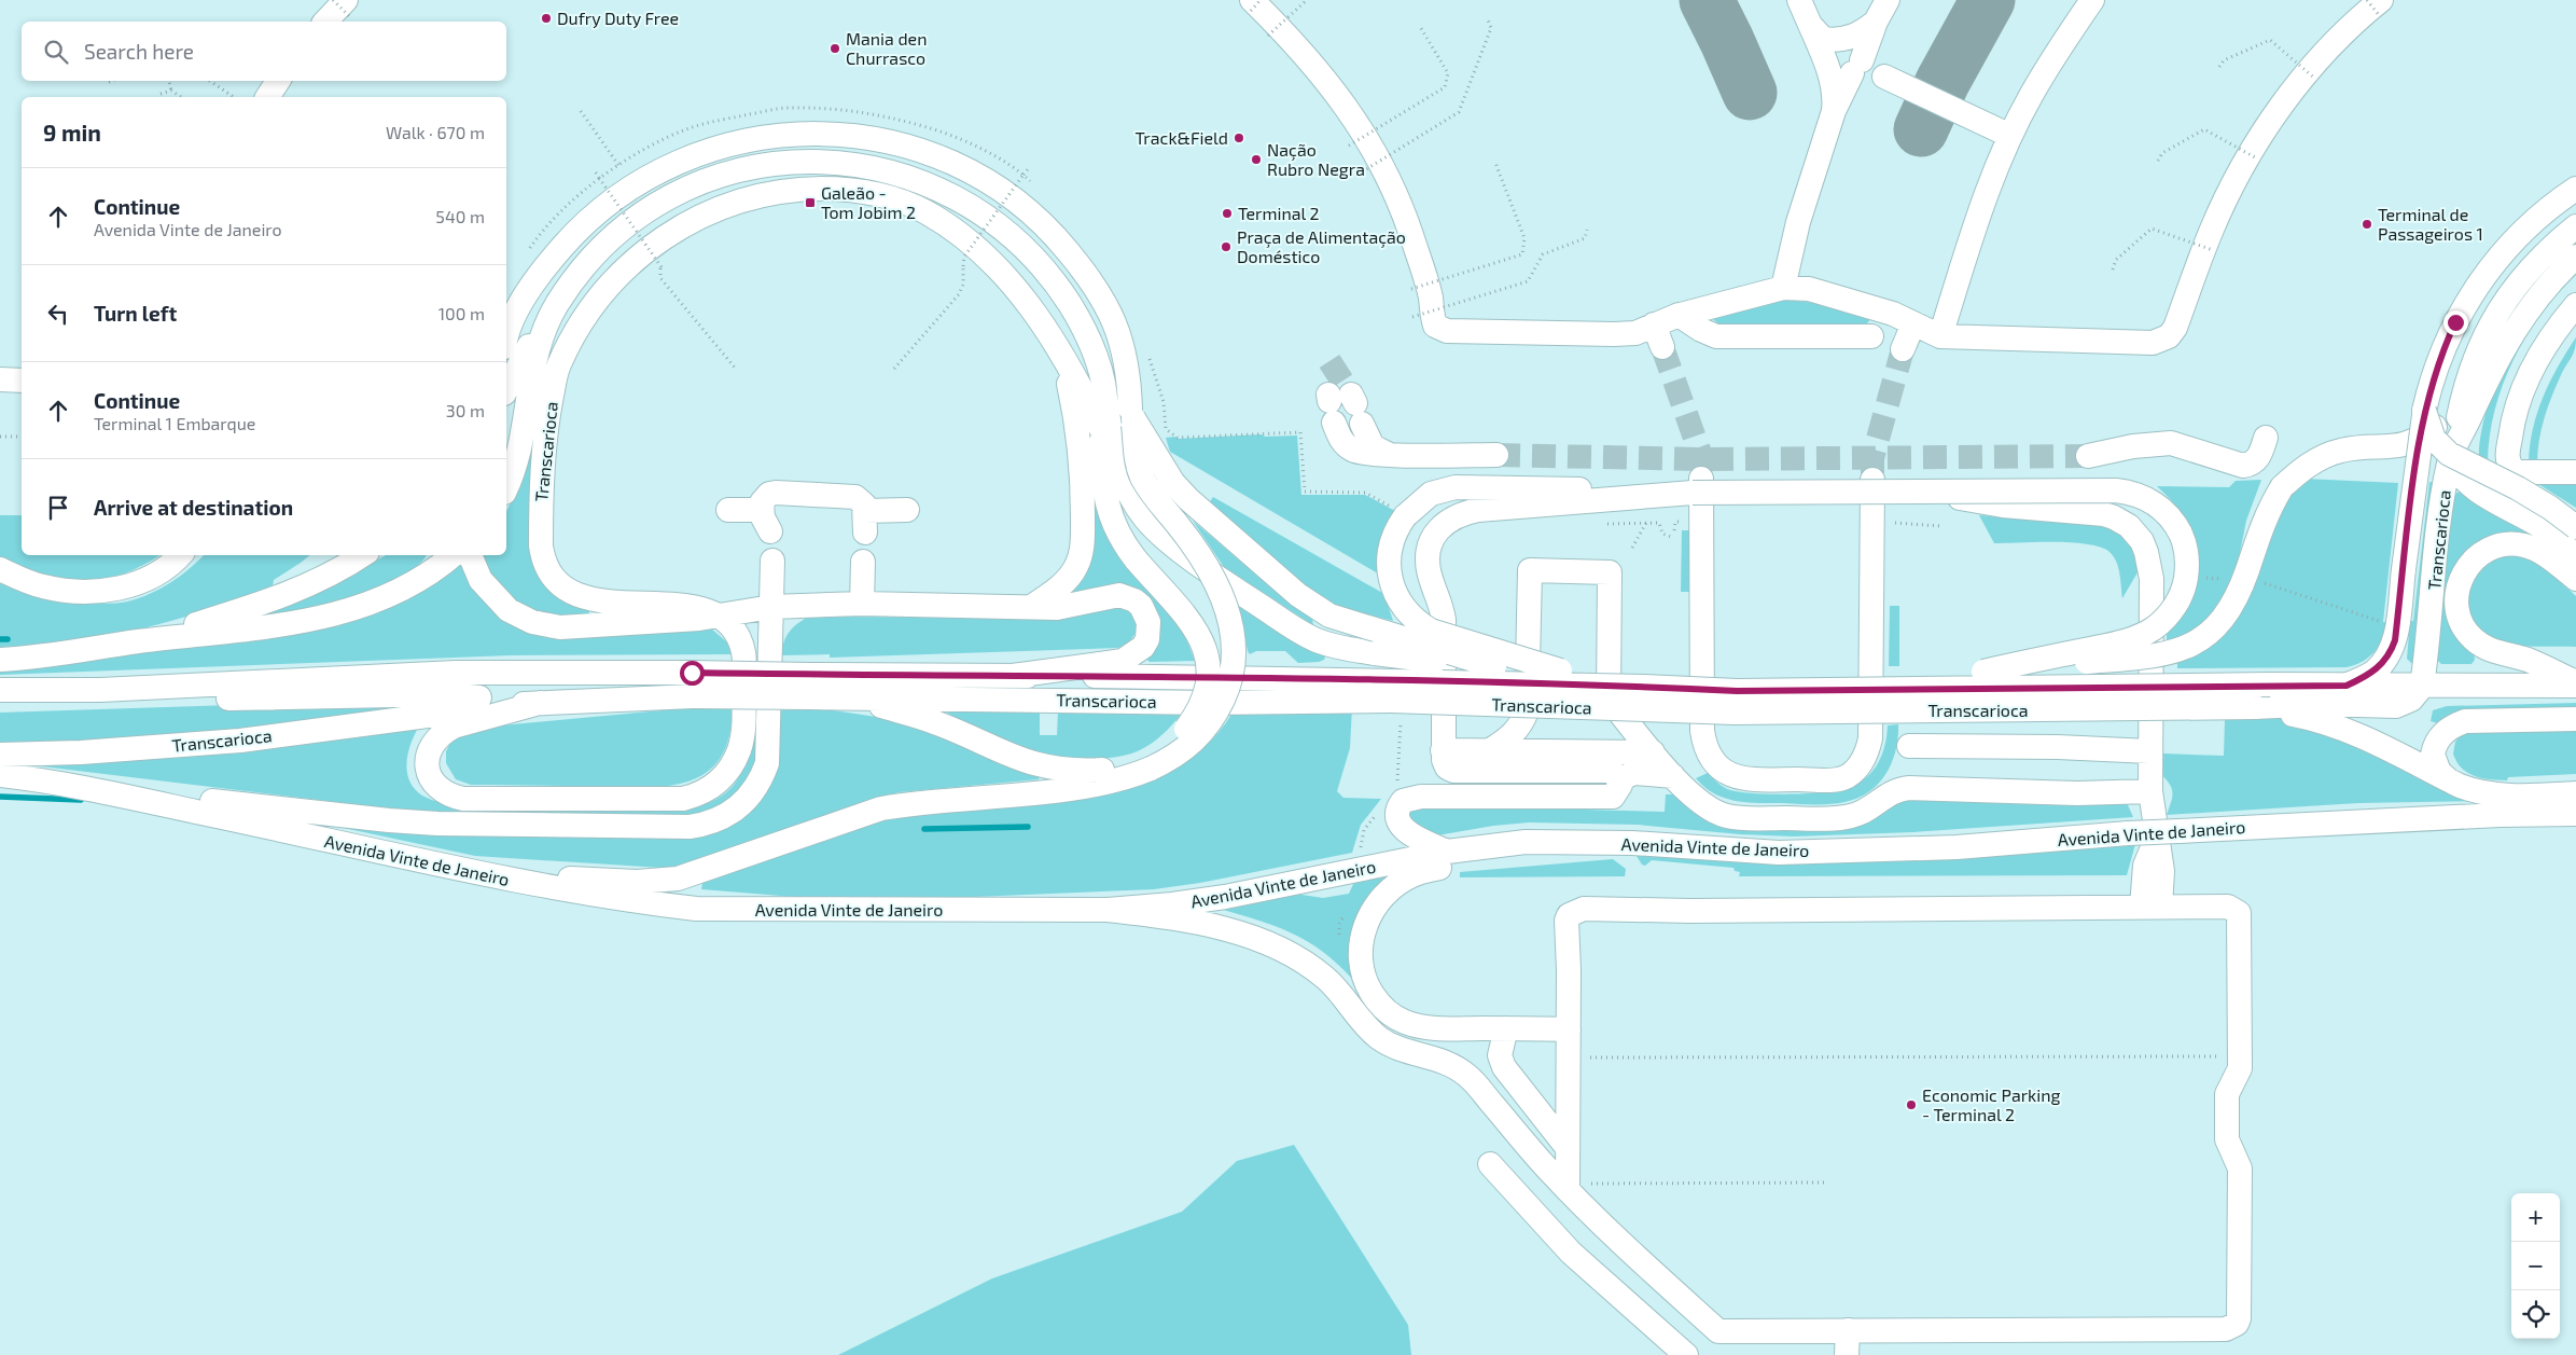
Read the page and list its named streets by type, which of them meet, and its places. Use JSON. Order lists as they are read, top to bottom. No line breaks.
{"streets":{"street":["Transcarioca","Avenida Vinte de Janeiro"]},"places":{"other":["Dufry Duty Free","Mania den Churrasco","Track&Field","Nação Rubro Negra","Terminal 2","Terminal de Passageiros 1","Praça de Alimentação Doméstico","Economic Parking - Terminal 2"],"transit":["Galeão - Tom Jobim 2"]},"page":{"search":"Search here","heading":["9 min","Walk · 670 m"],"list":[["Continue","Avenida Vinte de Janeiro","540 m"],["Turn left","100 m"],["Continue","Terminal 1 Embarque","30 m"],"Arrive at destination"],"map_buttons":["+","−"]}}
